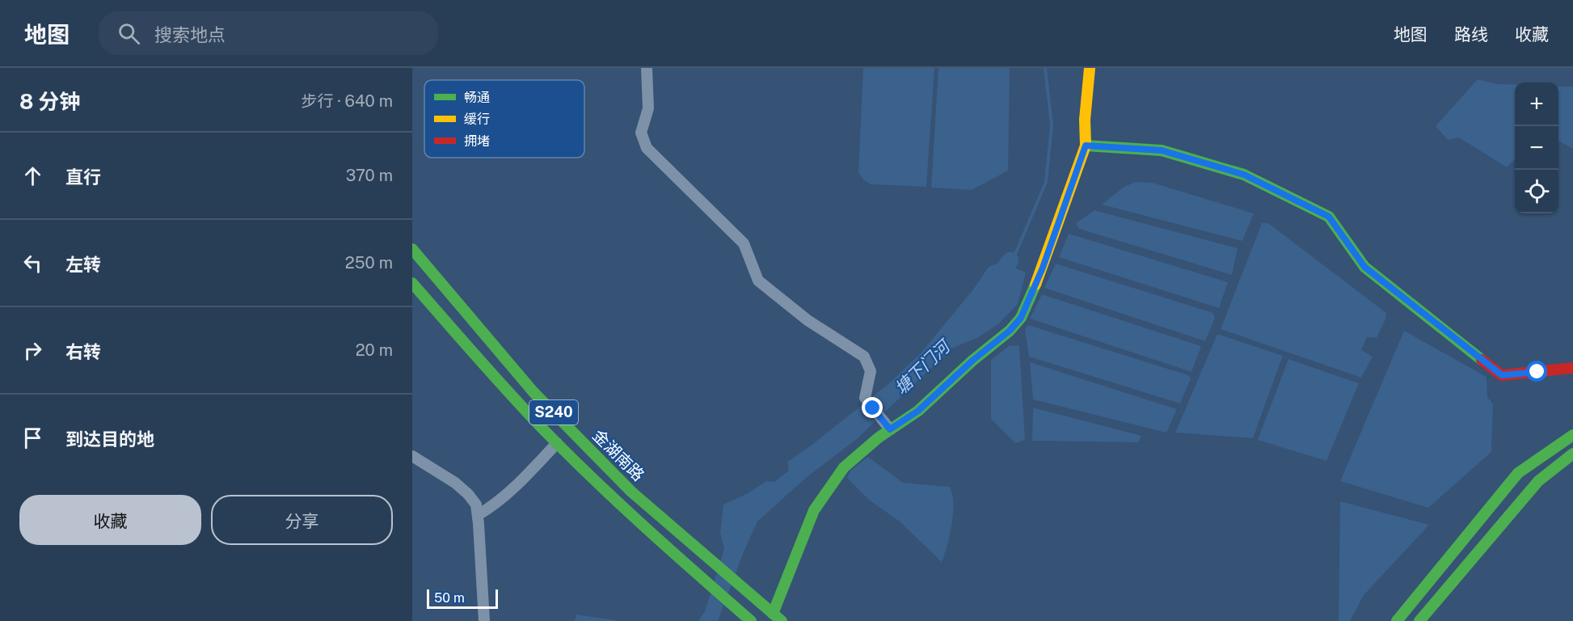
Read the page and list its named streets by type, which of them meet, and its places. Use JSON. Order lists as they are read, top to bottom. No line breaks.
{"streets":{"main road":["S240","金湖南路"]},"water":["塘下门河"],"legend":["畅通","缓行","拥堵"],"scale_bar":"50 m","page":{"header":"地图","search":"搜索地点","nav":["地图","路线","收藏"],"heading":["8 分钟","步行 · 640 m"],"map_buttons":["+","−"],"list":[["直行","370 m"],["左转","250 m"],["右转","20 m"],"到达目的地"],"buttons":["收藏","分享"],"scale":"50 m"}}
